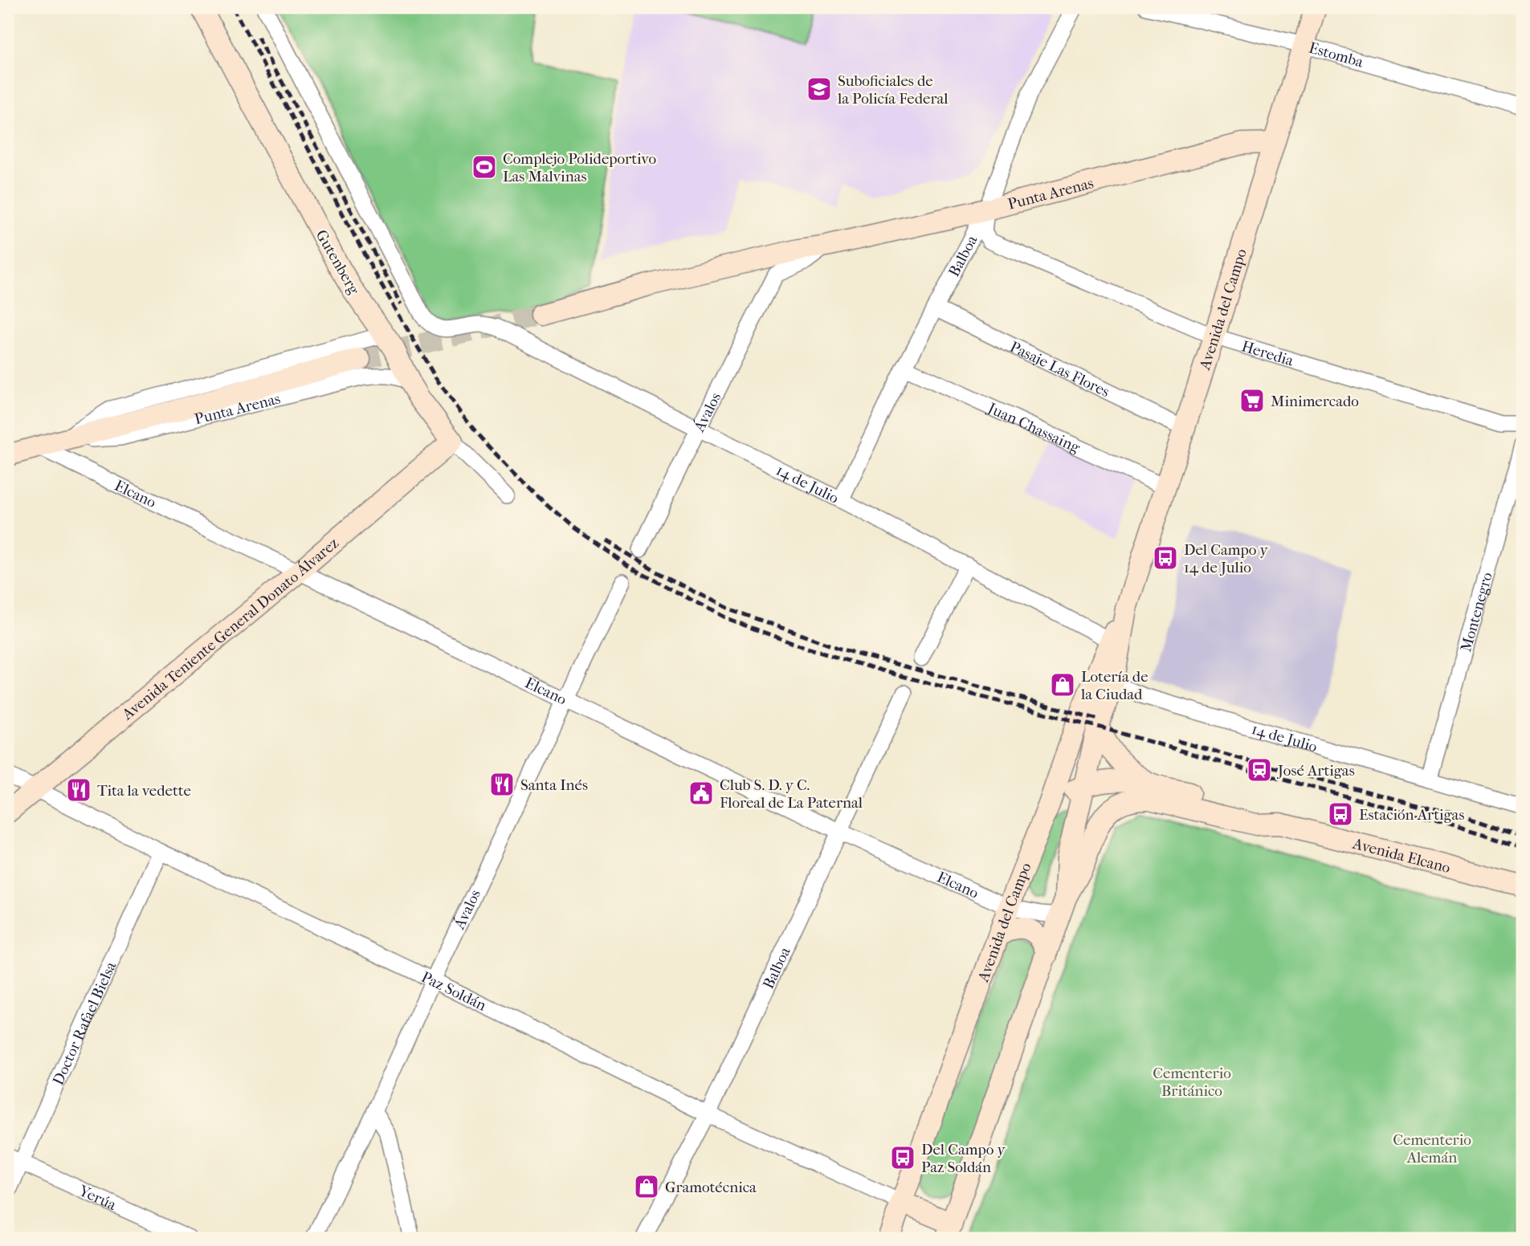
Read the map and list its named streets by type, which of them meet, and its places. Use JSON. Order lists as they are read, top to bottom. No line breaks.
{"streets":{"main road":["Punta Arenas","Gutenberg","Avenida del Campo","Avenida Teniente General Donato Álvarez","Avenida Elcano"],"street":["Estomba","Balboa","Heredia","Pasaje Las Flores","Ávalos","Juan Chassaing","14 de Julio","Elcano","Montenegro","Paz Soldán","Doctor Rafael Bielsa","Yerúa"]},"crossings":[["Estomba","Avenida del Campo"],["Punta Arenas","Balboa"],["Punta Arenas","Gutenberg"],["Punta Arenas","Avenida del Campo"],["Punta Arenas","Heredia"],["Punta Arenas","Ávalos"],["Punta Arenas","Elcano"],["Balboa","Heredia"],["Balboa","Pasaje Las Flores"],["Balboa","Juan Chassaing"],["Balboa","14 de Julio"],["Balboa","Elcano"],["Balboa","Paz Soldán"],["Gutenberg","Avenida Teniente General Donato Álvarez"],["Avenida del Campo","Heredia"],["Avenida del Campo","Pasaje Las Flores"],["Avenida del Campo","Juan Chassaing"],["Avenida del Campo","14 de Julio"],["Avenida del Campo","Elcano"],["Avenida del Campo","Avenida Elcano"],["Avenida del Campo","Paz Soldán"],["Ávalos","14 de Julio"],["Ávalos","Elcano"],["Ávalos","Paz Soldán"],["14 de Julio","Montenegro"],["Elcano","Avenida Teniente General Donato Álvarez"],["Avenida Teniente General Donato Álvarez","Paz Soldán"],["Paz Soldán","Doctor Rafael Bielsa"],["Doctor Rafael Bielsa","Yerúa"]],"parks":["Cementerio Británico","Cementerio Alemán"],"places":{"school or university":["Suboficiales de la Policía Federal"],"sports":["Complejo Polideportivo Las Malvinas"],"supermarket":["Minimercado"],"bus stop":["Del Campo y 14 de Julio","Estación Artigas","Del Campo y Paz Soldán"],"shop":["Lotería de la Ciudad","Gramotécnica"],"station":["José Artigas"],"restaurant":["Santa Inés","Tita la vedette"],"public building":["Club S. D. y C. Floreal de La Paternal"]}}
